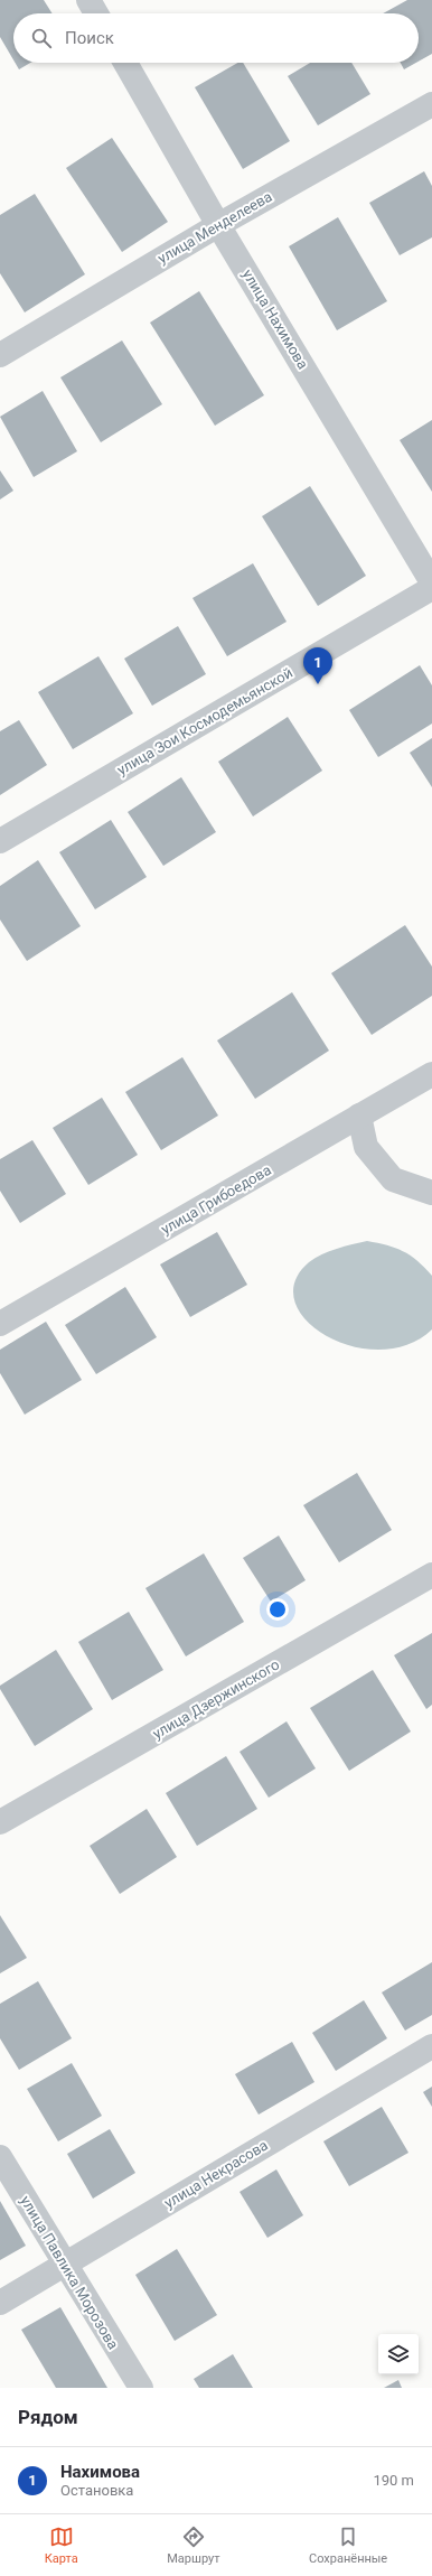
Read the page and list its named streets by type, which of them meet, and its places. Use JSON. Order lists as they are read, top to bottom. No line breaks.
{"streets":{"street":["улица Менделеева","улица Нахимова","улица Зои Космодемьянской","улица Грибоедова","улица Дзержинского","улица Некрасова","улица Павлика Морозова"]},"crossings":[["улица Менделеева","улица Нахимова"],["улица Некрасова","улица Павлика Морозова"]],"page":{"search":"Поиск","pins":"1","heading":"Рядом","list":[{"mark":"1","name":"Нахимова","note":"Остановка","value":"190 m"}],"nav":["Карта","Маршрут","Сохранённые"]}}
